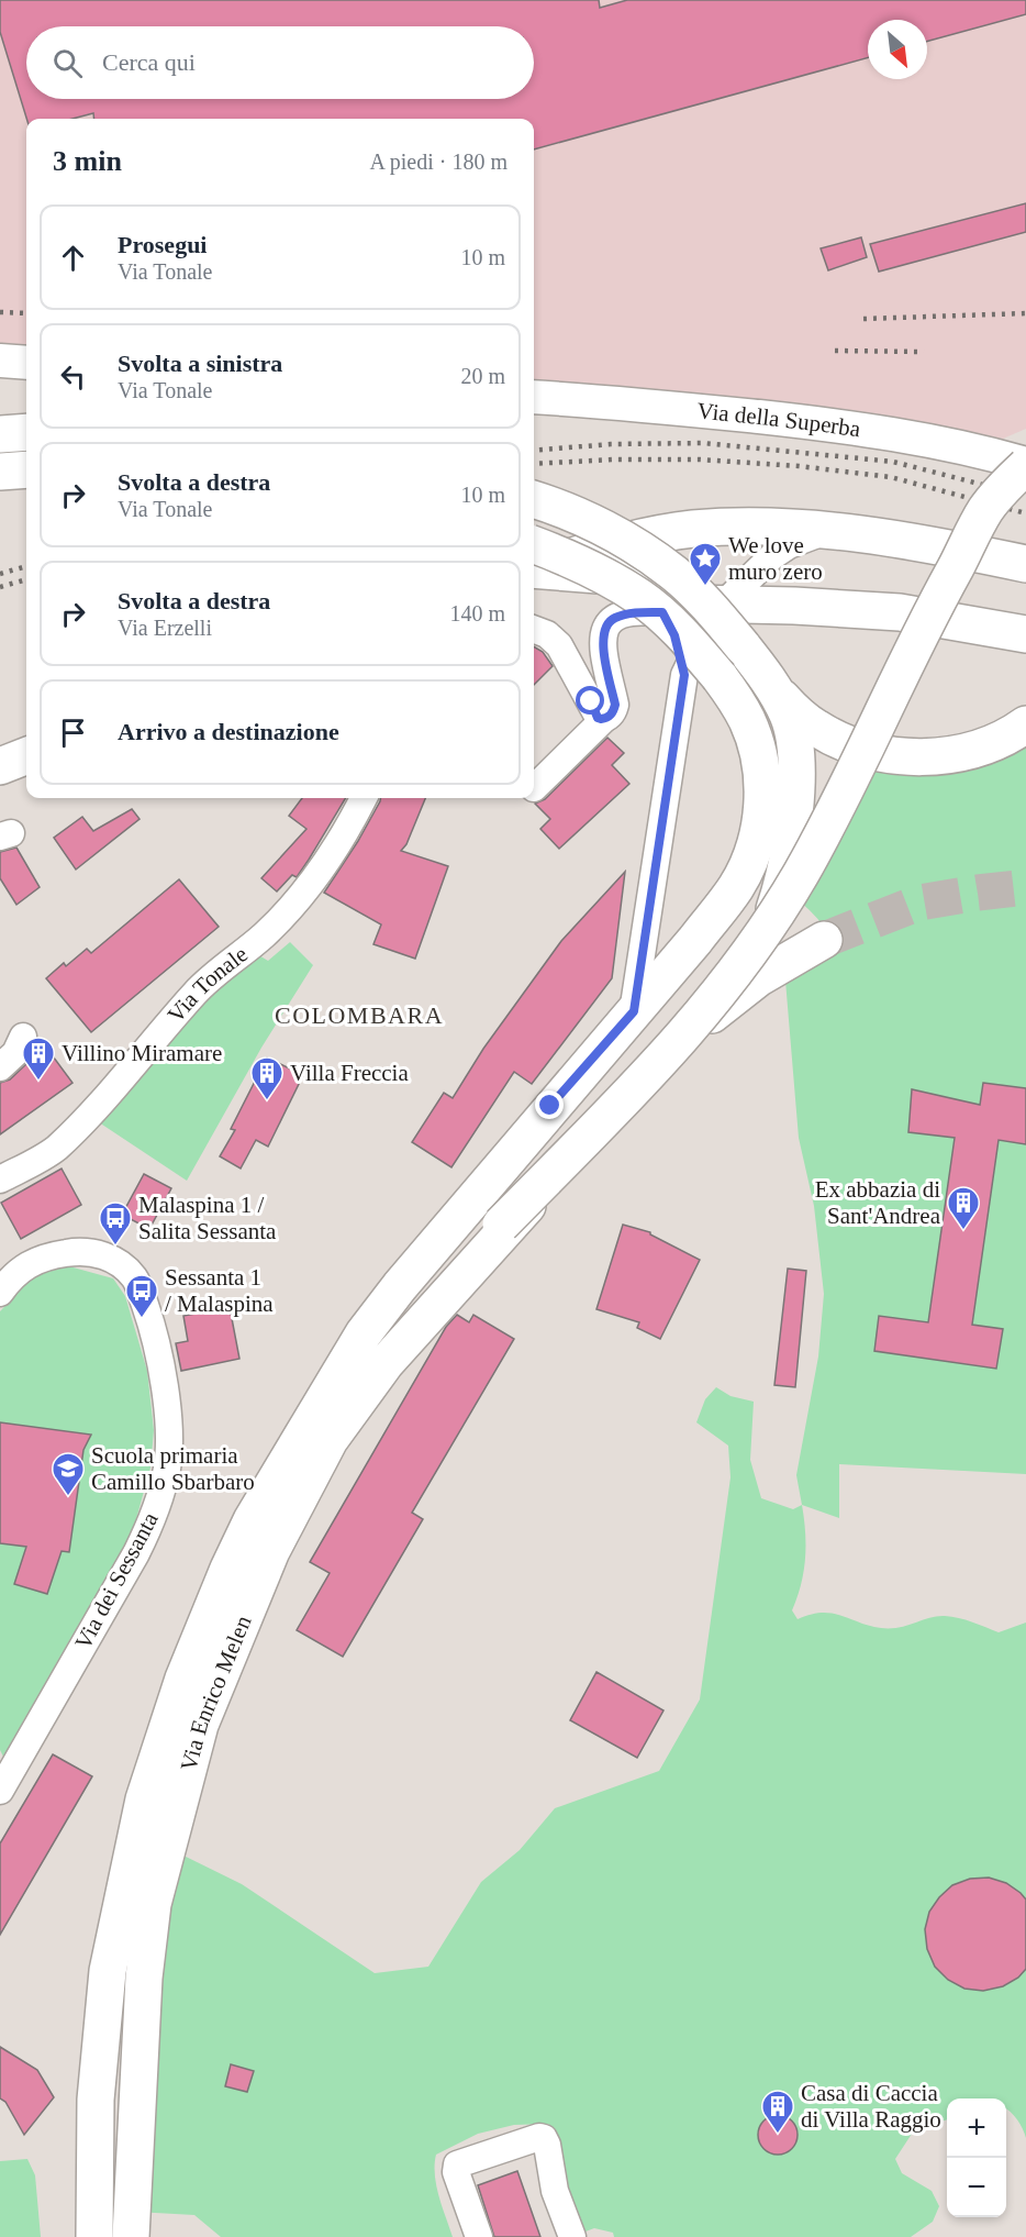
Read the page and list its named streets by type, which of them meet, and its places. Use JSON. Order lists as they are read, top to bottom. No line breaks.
{"streets":{"main road":["Via Enrico Melen"],"street":["Via della Superba","Via Tonale","Via dei Sessanta"]},"districts":["COLOMBARA"],"places":{"place":["We love muro zero"],"building":["Villino Miramare","Villa Freccia","Ex abbazia di Sant'Andrea","Casa di Caccia di Villa Raggio"],"bus stop":["Malaspina 1 / Salita Sessanta","Sessanta 1 / Malaspina"],"school or university":["Scuola primaria Camillo Sbarbaro"]},"north":"bottom right","page":{"search":"Cerca qui","heading":["3 min","A piedi · 180 m"],"list":[["Prosegui","Via Tonale","10 m"],["Svolta a sinistra","Via Tonale","20 m"],["Svolta a destra","Via Tonale","10 m"],["Svolta a destra","Via Erzelli","140 m"],"Arrivo a destinazione"],"map_buttons":["+","−"]}}
